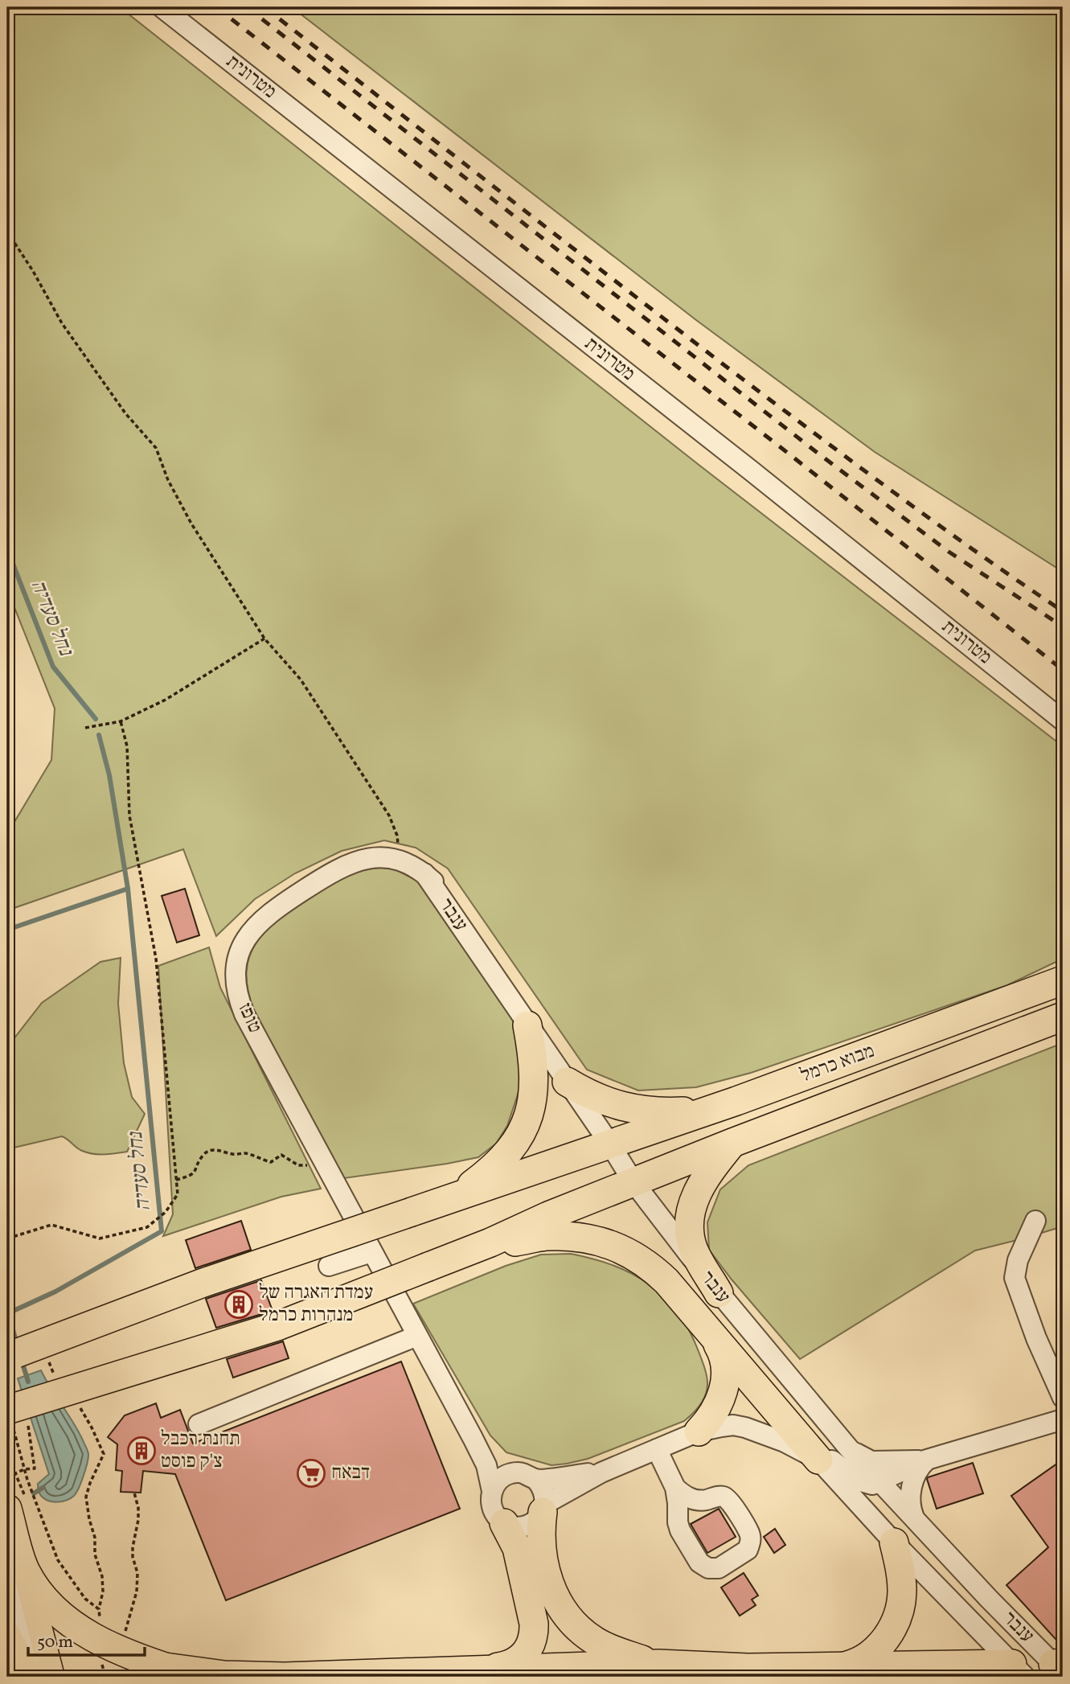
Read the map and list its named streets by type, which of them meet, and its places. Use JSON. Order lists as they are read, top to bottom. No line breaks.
{"streets":{"highway":["מבוא כרמל"],"street":["מטרונית","ענבר","טופז"]},"crossings":[["ענבר","טופז"],["ענבר","מבוא כרמל"]],"water":["נחל סעדיה"],"places":{"building":["עמדת האגרה של מנהרות כרמל","תחנת רכבל צ'ק פוסט"],"supermarket":["דבאח"]},"scale_bar":"50 m"}
